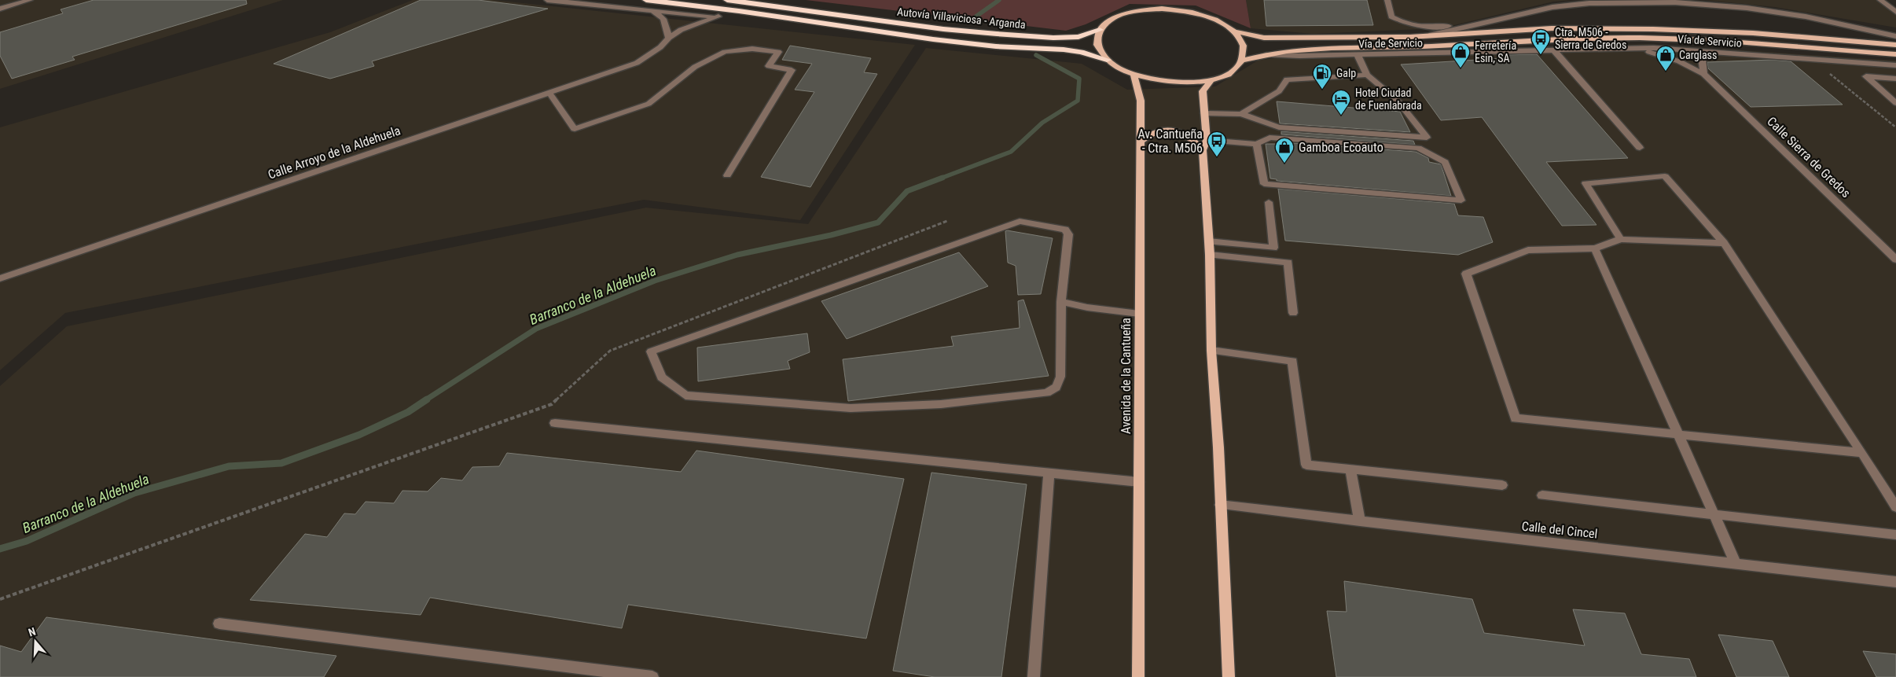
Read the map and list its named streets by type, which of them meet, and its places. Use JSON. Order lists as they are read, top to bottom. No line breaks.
{"streets":{"highway":["Autovía Villaviciosa - Arganda"],"main road":["Avenida de la Cantueña"],"street":["Vía de Servicio","Calle Arroyo de la Aldehuela","Calle Sierra de Gredos","Calle del Cincel"]},"crossings":[["Vía de Servicio","Calle Sierra de Gredos"]],"water":["Barranco de la Aldehuela"],"places":{"bus stop":["Ctra. M506 - Sierra de Gredos","Av. Cantueña - Ctra. M506"],"shop":["Ferretería Esin, SA","Carglass","Gamboa Ecoauto"],"fuel station":["Galp"],"hotel":["Hotel Ciudad de Fuenlabrada"]},"north":"top"}
